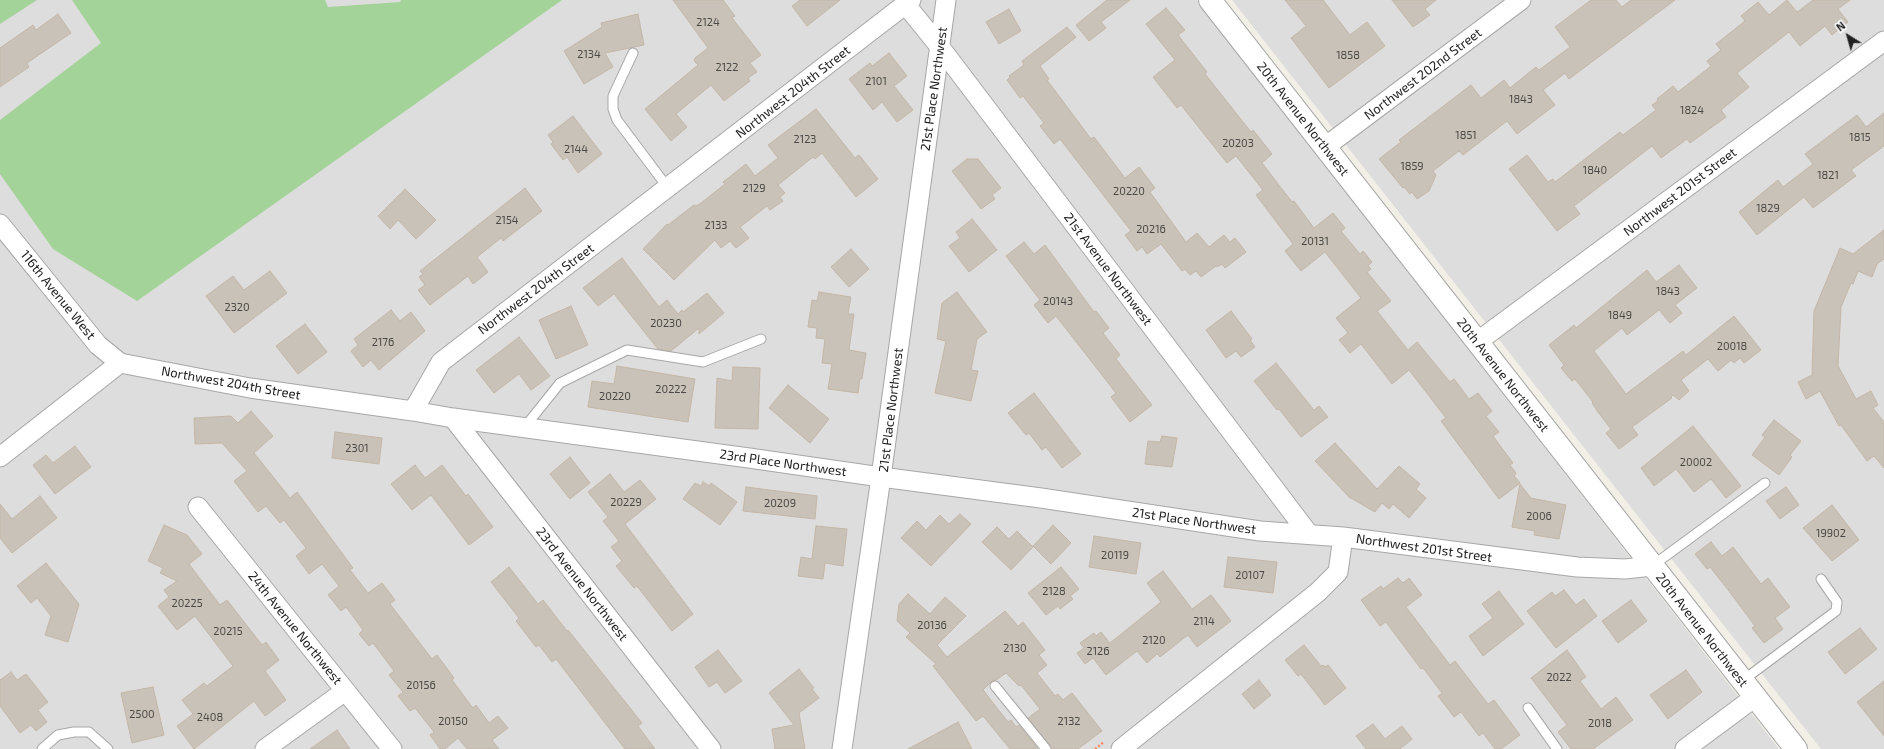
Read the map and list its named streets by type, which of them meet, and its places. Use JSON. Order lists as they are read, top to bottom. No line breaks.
{"streets":{"street":["Northwest 202nd Street","21st Place Northwest","Northwest 204th Street","20th Avenue Northwest","Northwest 201st Street","21st Avenue Northwest","116th Avenue West","23rd Place Northwest","23rd Avenue Northwest","24th Avenue Northwest"]},"crossings":[["Northwest 202nd Street","20th Avenue Northwest"],["21st Place Northwest","Northwest 201st Street"],["21st Place Northwest","21st Avenue Northwest"],["21st Place Northwest","23rd Place Northwest"],["Northwest 204th Street","21st Avenue Northwest"],["Northwest 204th Street","116th Avenue West"],["Northwest 204th Street","23rd Place Northwest"],["20th Avenue Northwest","Northwest 201st Street"],["23rd Place Northwest","23rd Avenue Northwest"]],"house_numbers":["2124","2134","1858","2122","2101","1843","1824","1851","1815","2123","20203","2144","1859","1840","1821","2129","20220","1829","2154","2133","20216","20131","1843","20143","2320","1849","20230","2176","20018","20222","20220","2301","20002","20229","20209","2006","19902","20119","20107","2128","20225","2114","20136","20215","2120","2130","2126","2022","20156","2500","2408","20150","2132","2018"],"north":"top left"}
